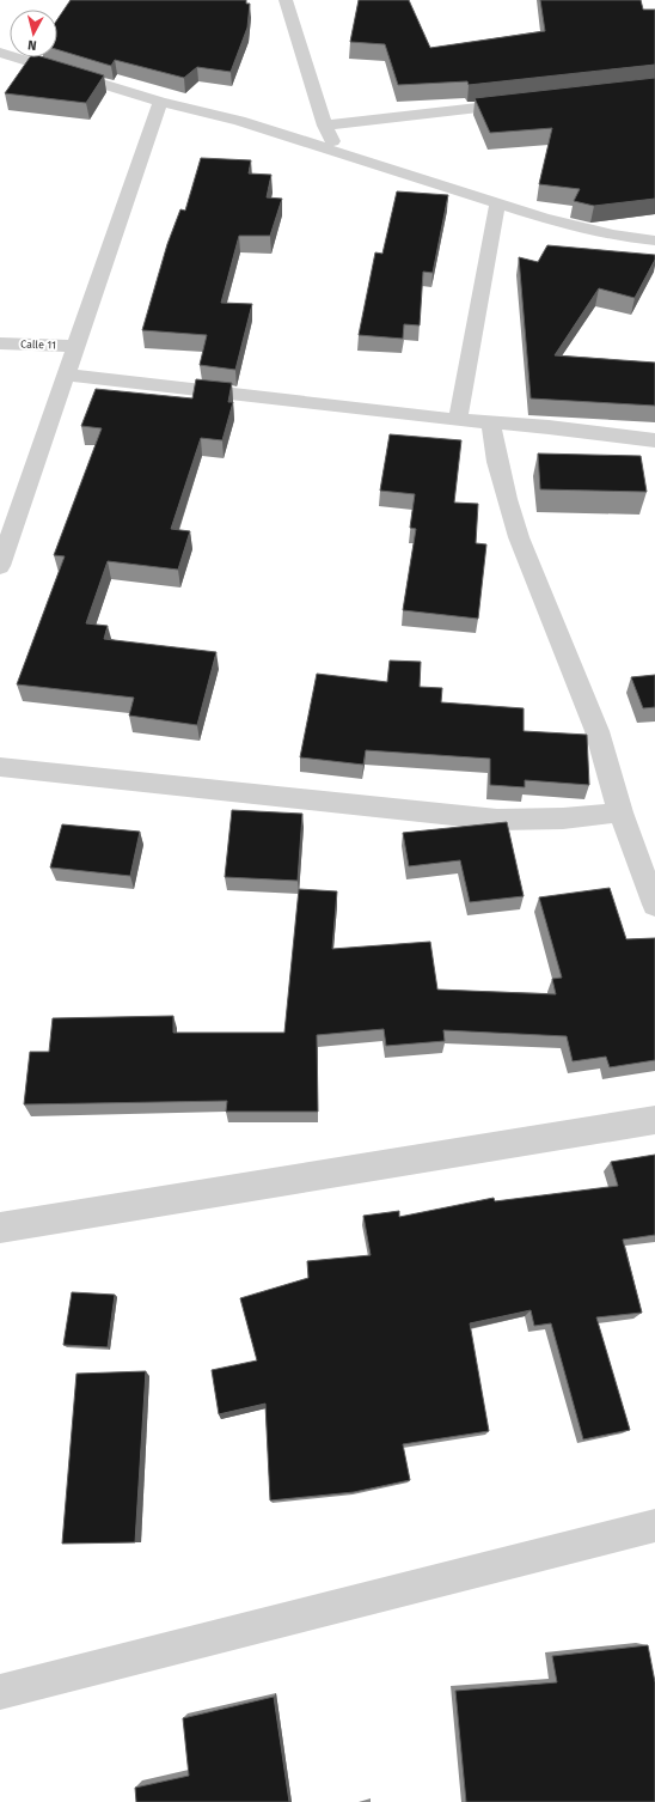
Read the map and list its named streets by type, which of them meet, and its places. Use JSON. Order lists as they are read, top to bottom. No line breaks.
{"streets":{"street":["Calle 11"]},"north":"bottom"}
